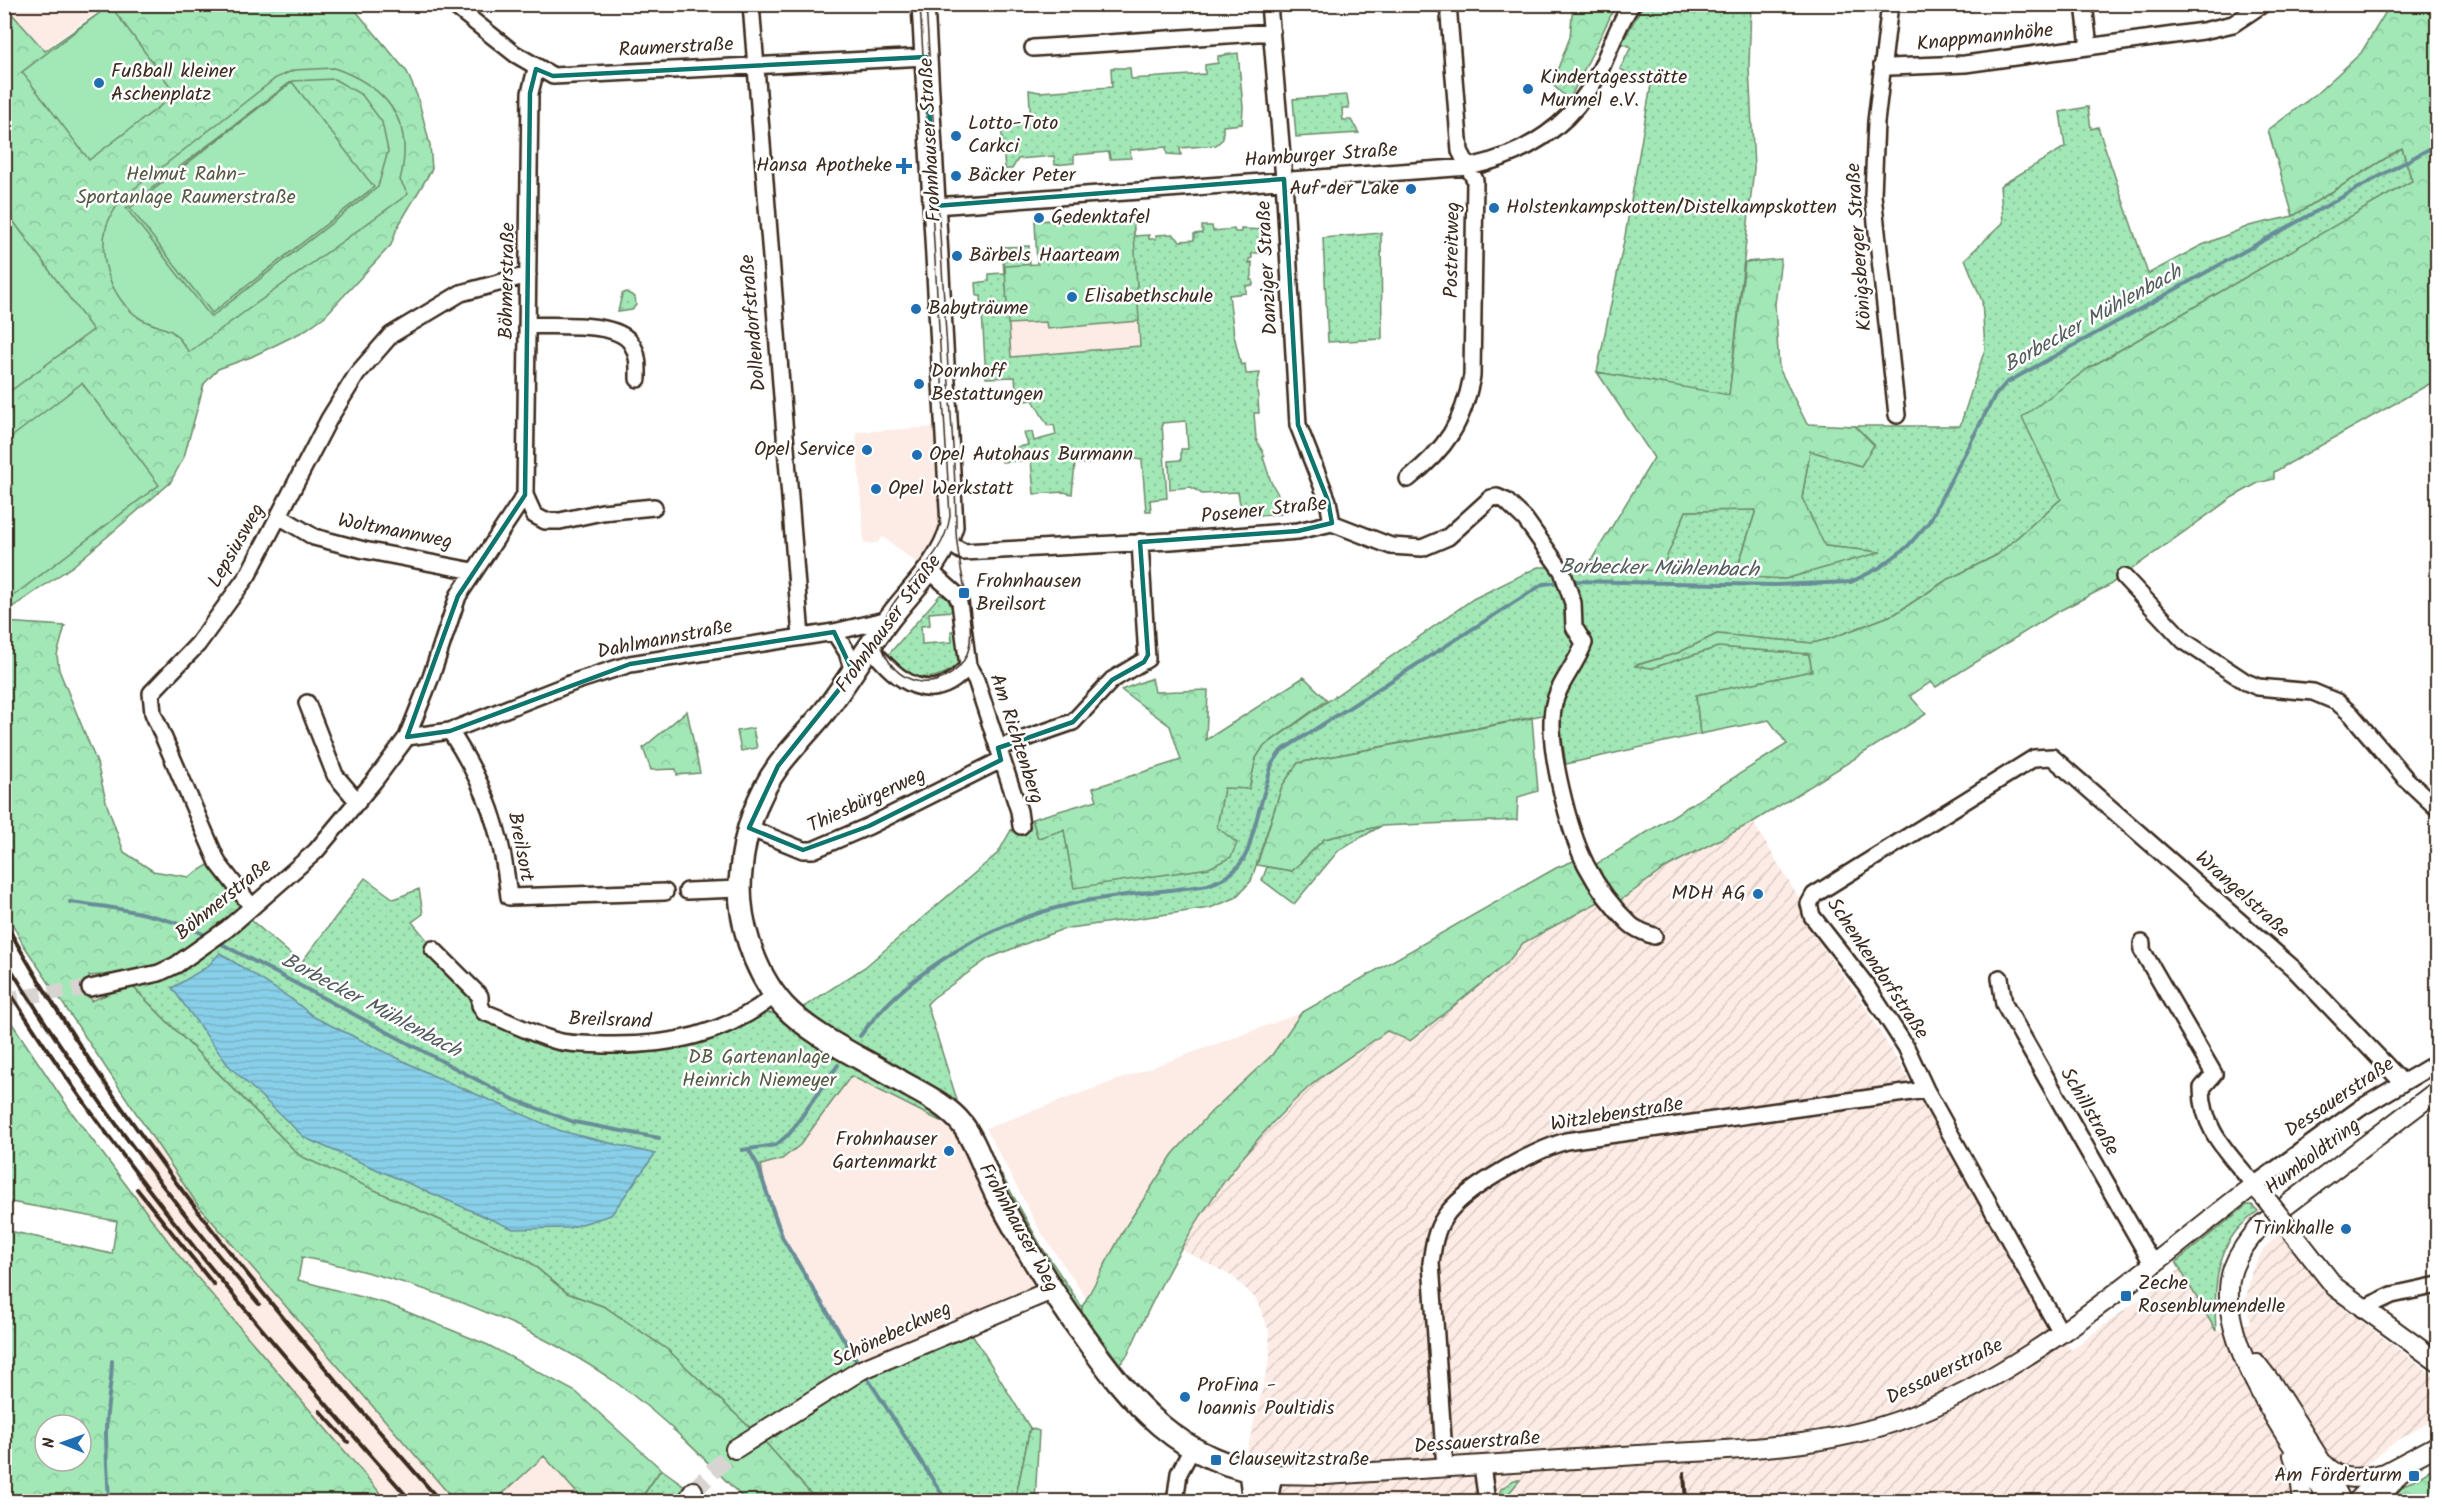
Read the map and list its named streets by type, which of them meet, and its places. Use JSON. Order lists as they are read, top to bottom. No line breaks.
{"streets":{"main road":["Frohnhauser Straße","Frohnhauser Weg"],"street":["Knappmannhöhe","Raumerstraße","Hamburger Straße","Königsberger Straße","Postreitweg","Danziger Straße","Böhmerstraße","Dollendorfstraße","Posener Straße","Woltmannweg","Lepsiusweg","Dahlmannstraße","Am Richtenberg","Thiesbürgerweg","Breilsort","Wrangelstraße","Schenkendorfstraße","Breilsrand","Dessauerstraße","Schillstraße","Witzlebenstraße","Humboldtring","Schönebeckweg"]},"crossings":[["Knappmannhöhe","Königsberger Straße"],["Raumerstraße","Frohnhauser Straße"],["Raumerstraße","Böhmerstraße"],["Raumerstraße","Dollendorfstraße"],["Frohnhauser Straße","Hamburger Straße"],["Frohnhauser Straße","Posener Straße"],["Frohnhauser Straße","Dahlmannstraße"],["Frohnhauser Straße","Am Richtenberg"],["Frohnhauser Straße","Thiesbürgerweg"],["Frohnhauser Straße","Breilsrand"],["Frohnhauser Straße","Frohnhauser Weg"],["Hamburger Straße","Postreitweg"],["Hamburger Straße","Danziger Straße"],["Danziger Straße","Posener Straße"],["Böhmerstraße","Woltmannweg"],["Böhmerstraße","Lepsiusweg"],["Böhmerstraße","Dahlmannstraße"],["Dollendorfstraße","Dahlmannstraße"],["Posener Straße","Thiesbürgerweg"],["Woltmannweg","Lepsiusweg"],["Dahlmannstraße","Breilsort"],["Am Richtenberg","Thiesbürgerweg"],["Wrangelstraße","Schenkendorfstraße"],["Wrangelstraße","Dessauerstraße"],["Schenkendorfstraße","Dessauerstraße"],["Schenkendorfstraße","Witzlebenstraße"],["Breilsrand","Frohnhauser Weg"],["Dessauerstraße","Schillstraße"],["Dessauerstraße","Witzlebenstraße"],["Dessauerstraße","Frohnhauser Weg"],["Frohnhauser Weg","Schönebeckweg"]],"water":["Borbecker Mühlenbach"],"parks":["Helmut Rahn- Sportanlage Raumerstraße","DB Gartenanlage Heinrich Niemeyer"],"places":{"other":["Fußball kleiner Aschenplatz","Kindertagesstätte Murmel e.V.","Lotto-Toto Carkci","Bäcker Peter","Auf der Lake","Holstenkampskotten/Distelkampskotten","Gedenktafel","Bärbels Haarteam","Elisabethschule","Babyträume","Dornhoff Bestattungen","Opel Service","Opel Autohaus Burmann","Opel Werkstatt","MDH AG","Frohnhauser Gartenmarkt","Trinkhalle","ProFina - Ioannis Poultidis"],"health":["Hansa Apotheke"],"transit":["Frohnhausen Breilsort","Zeche Rosenblumendelle","Clausewitzstraße","Am Förderturm"]},"north":"left"}
